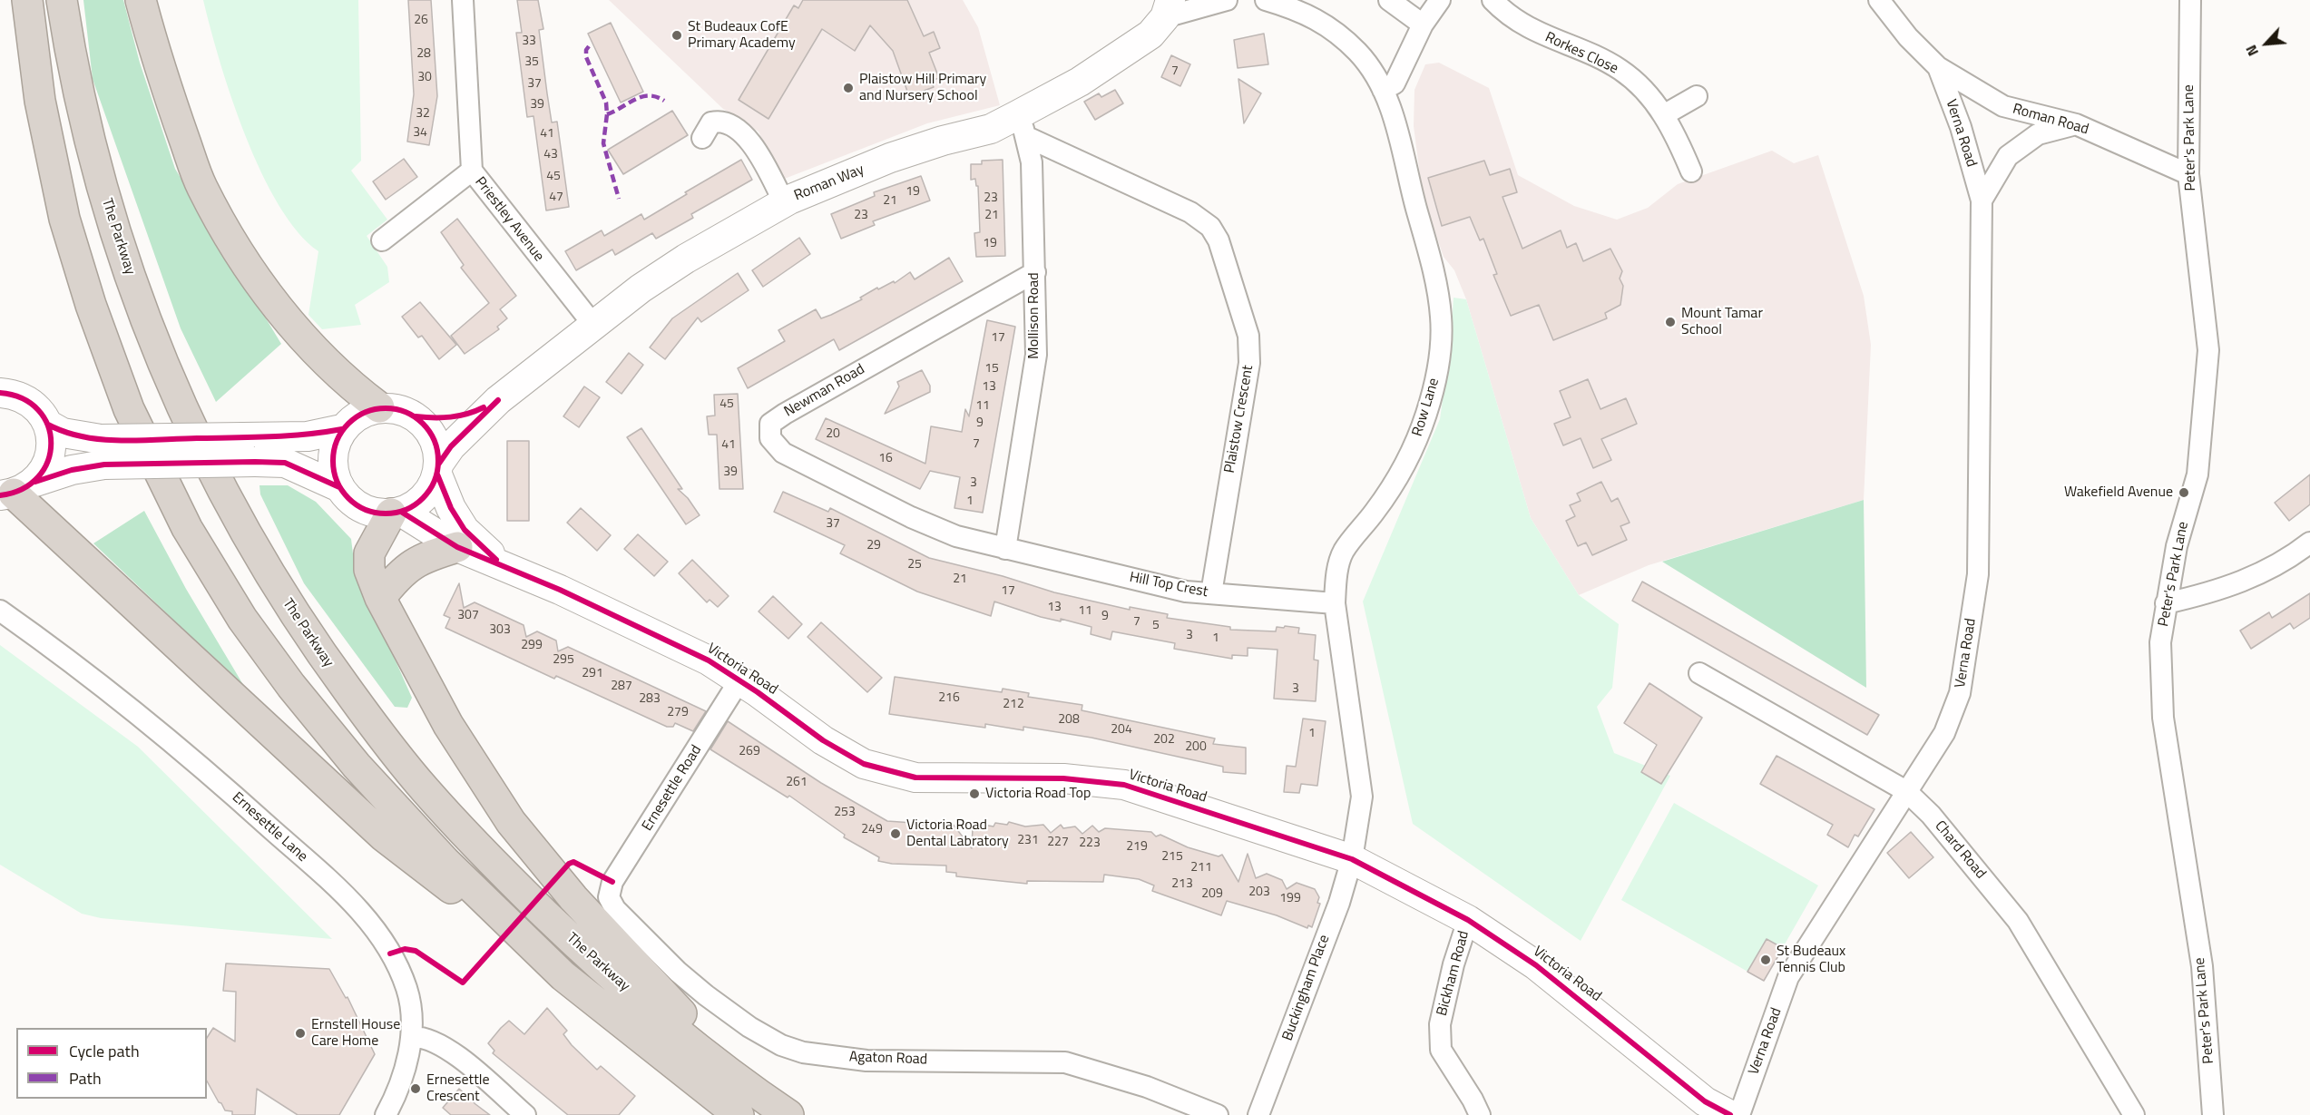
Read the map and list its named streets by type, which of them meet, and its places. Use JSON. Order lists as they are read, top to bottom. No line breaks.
{"streets":{"highway":["The Parkway"],"street":["Rorkes Close","Roman Road","Verna Road","Peter's Park Lane","Roman Way","Priestley Avenue","Mollison Road","Newman Road","Row Lane","Plaistow Crescent","Hill Top Crest","Victoria Road","Ernesettle Road","Ernesettle Lane","Chard Road","Bickham Road","Buckingham Place","Agaton Road"]},"crossings":[["Roman Road","Verna Road"],["Roman Road","Peter's Park Lane"],["Verna Road","Chard Road"],["Roman Way","Priestley Avenue"],["Roman Way","Mollison Road"],["Roman Way","Plaistow Crescent"],["Roman Way","Victoria Road"],["Mollison Road","Newman Road"],["Mollison Road","Plaistow Crescent"],["Mollison Road","Hill Top Crest"],["Newman Road","Hill Top Crest"],["Row Lane","Hill Top Crest"],["Row Lane","Victoria Road"],["Row Lane","Buckingham Place"],["Plaistow Crescent","Hill Top Crest"],["Victoria Road","Ernesettle Road"],["Victoria Road","Bickham Road"],["Victoria Road","Buckingham Place"],["Ernesettle Road","Agaton Road"]],"places":["St Budeaux CofE Primary Academy","Plaistow Hill Primary and Nursery School","Mount Tamar School","Wakefield Avenue","Victoria Road Top","Victoria Road Dental Labratory","St Budeaux Tennis Club","Ernstell House Care Home","Ernesettle Crescent"],"house_numbers":["26","33","28","35","7","30","37","39","32","34","41","43","45","19","47","23","21","23","21","19","17","15","13","45","11","9","20","7","41","16","39","3","1","37","29","25","21","17","13","11","307","9","7","5","303","3","1","299","295","291","287","3","216","283","212","279","208","204","1","202","200","269","261","253","249","231","227","223","219","215","211","213","203","209","199"],"legend":["Cycle path","Path"],"north":"bottom left"}
